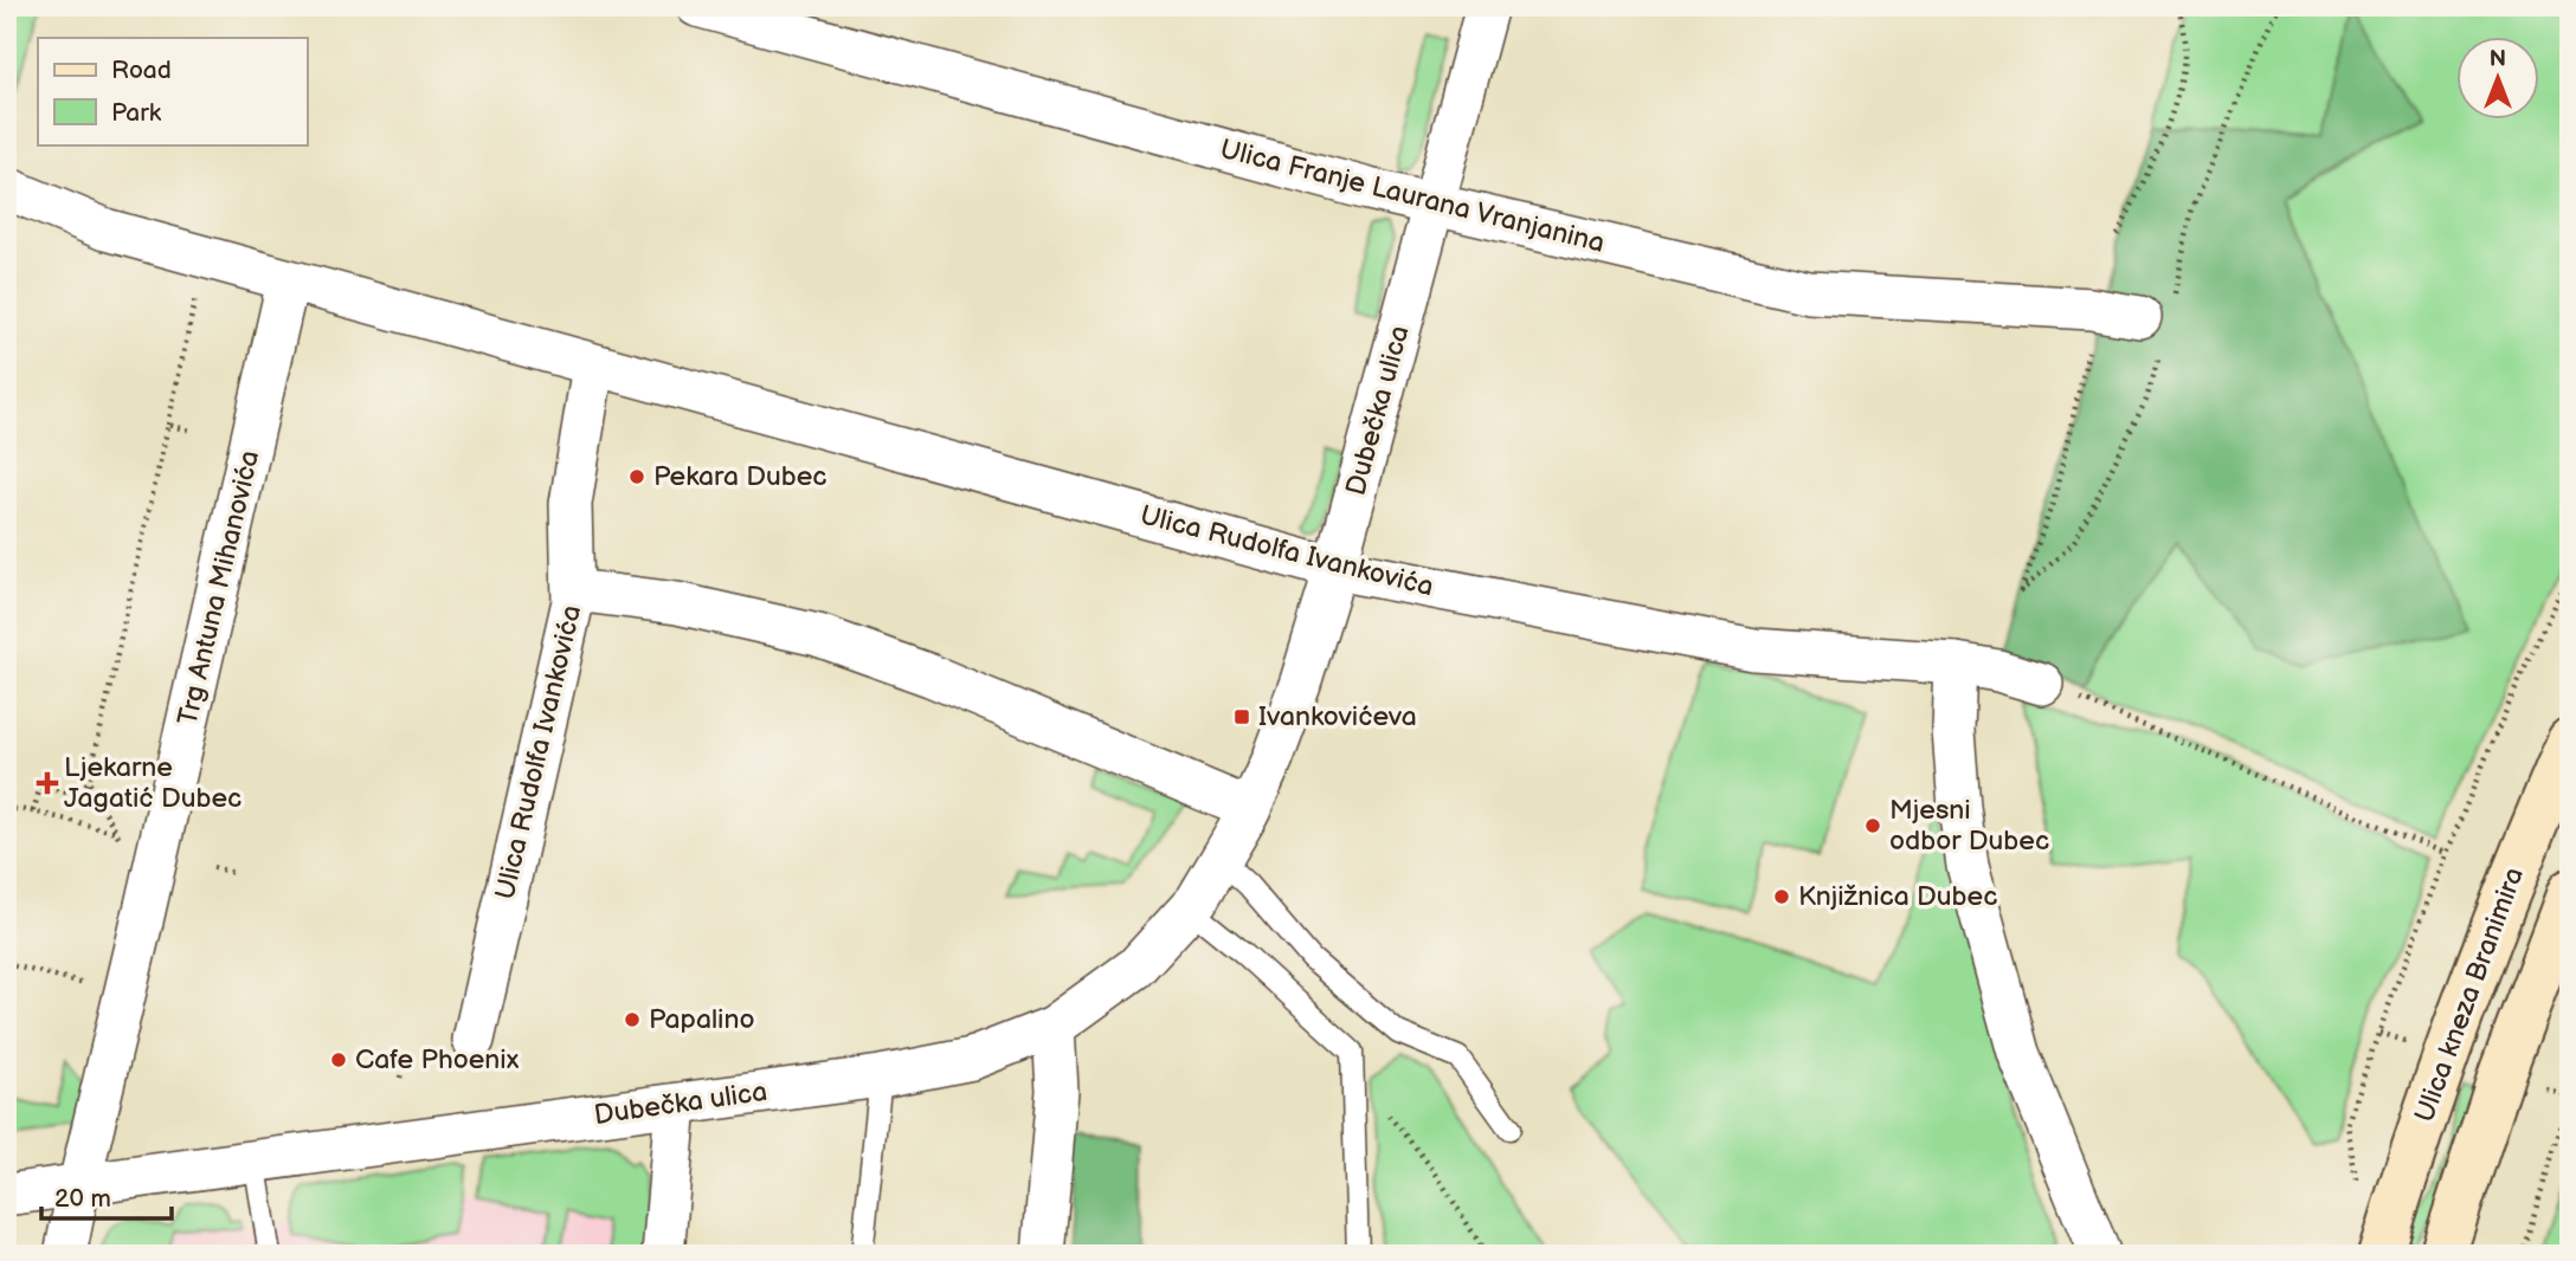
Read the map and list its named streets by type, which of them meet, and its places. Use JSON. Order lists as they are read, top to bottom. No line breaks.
{"streets":{"street":["Ulica Franje Laurana Vranjanina","Dubečka ulica","Ulica Rudolfa Ivankovića","Trg Antuna Mihanovića","Ulica kneza Branimira"]},"crossings":[["Ulica Franje Laurana Vranjanina","Dubečka ulica"],["Dubečka ulica","Ulica Rudolfa Ivankovića"],["Dubečka ulica","Trg Antuna Mihanovića"],["Ulica Rudolfa Ivankovića","Trg Antuna Mihanovića"]],"places":{"other":["Pekara Dubec","Mjesni odbor Dubec","Knjižnica Dubec","Papalino","Cafe Phoenix"],"transit":["Ivankovićeva"],"health":["Ljekarne Jagatić Dubec"]},"legend":["Road","Park"],"scale_bar":"20 m","north":"top"}
